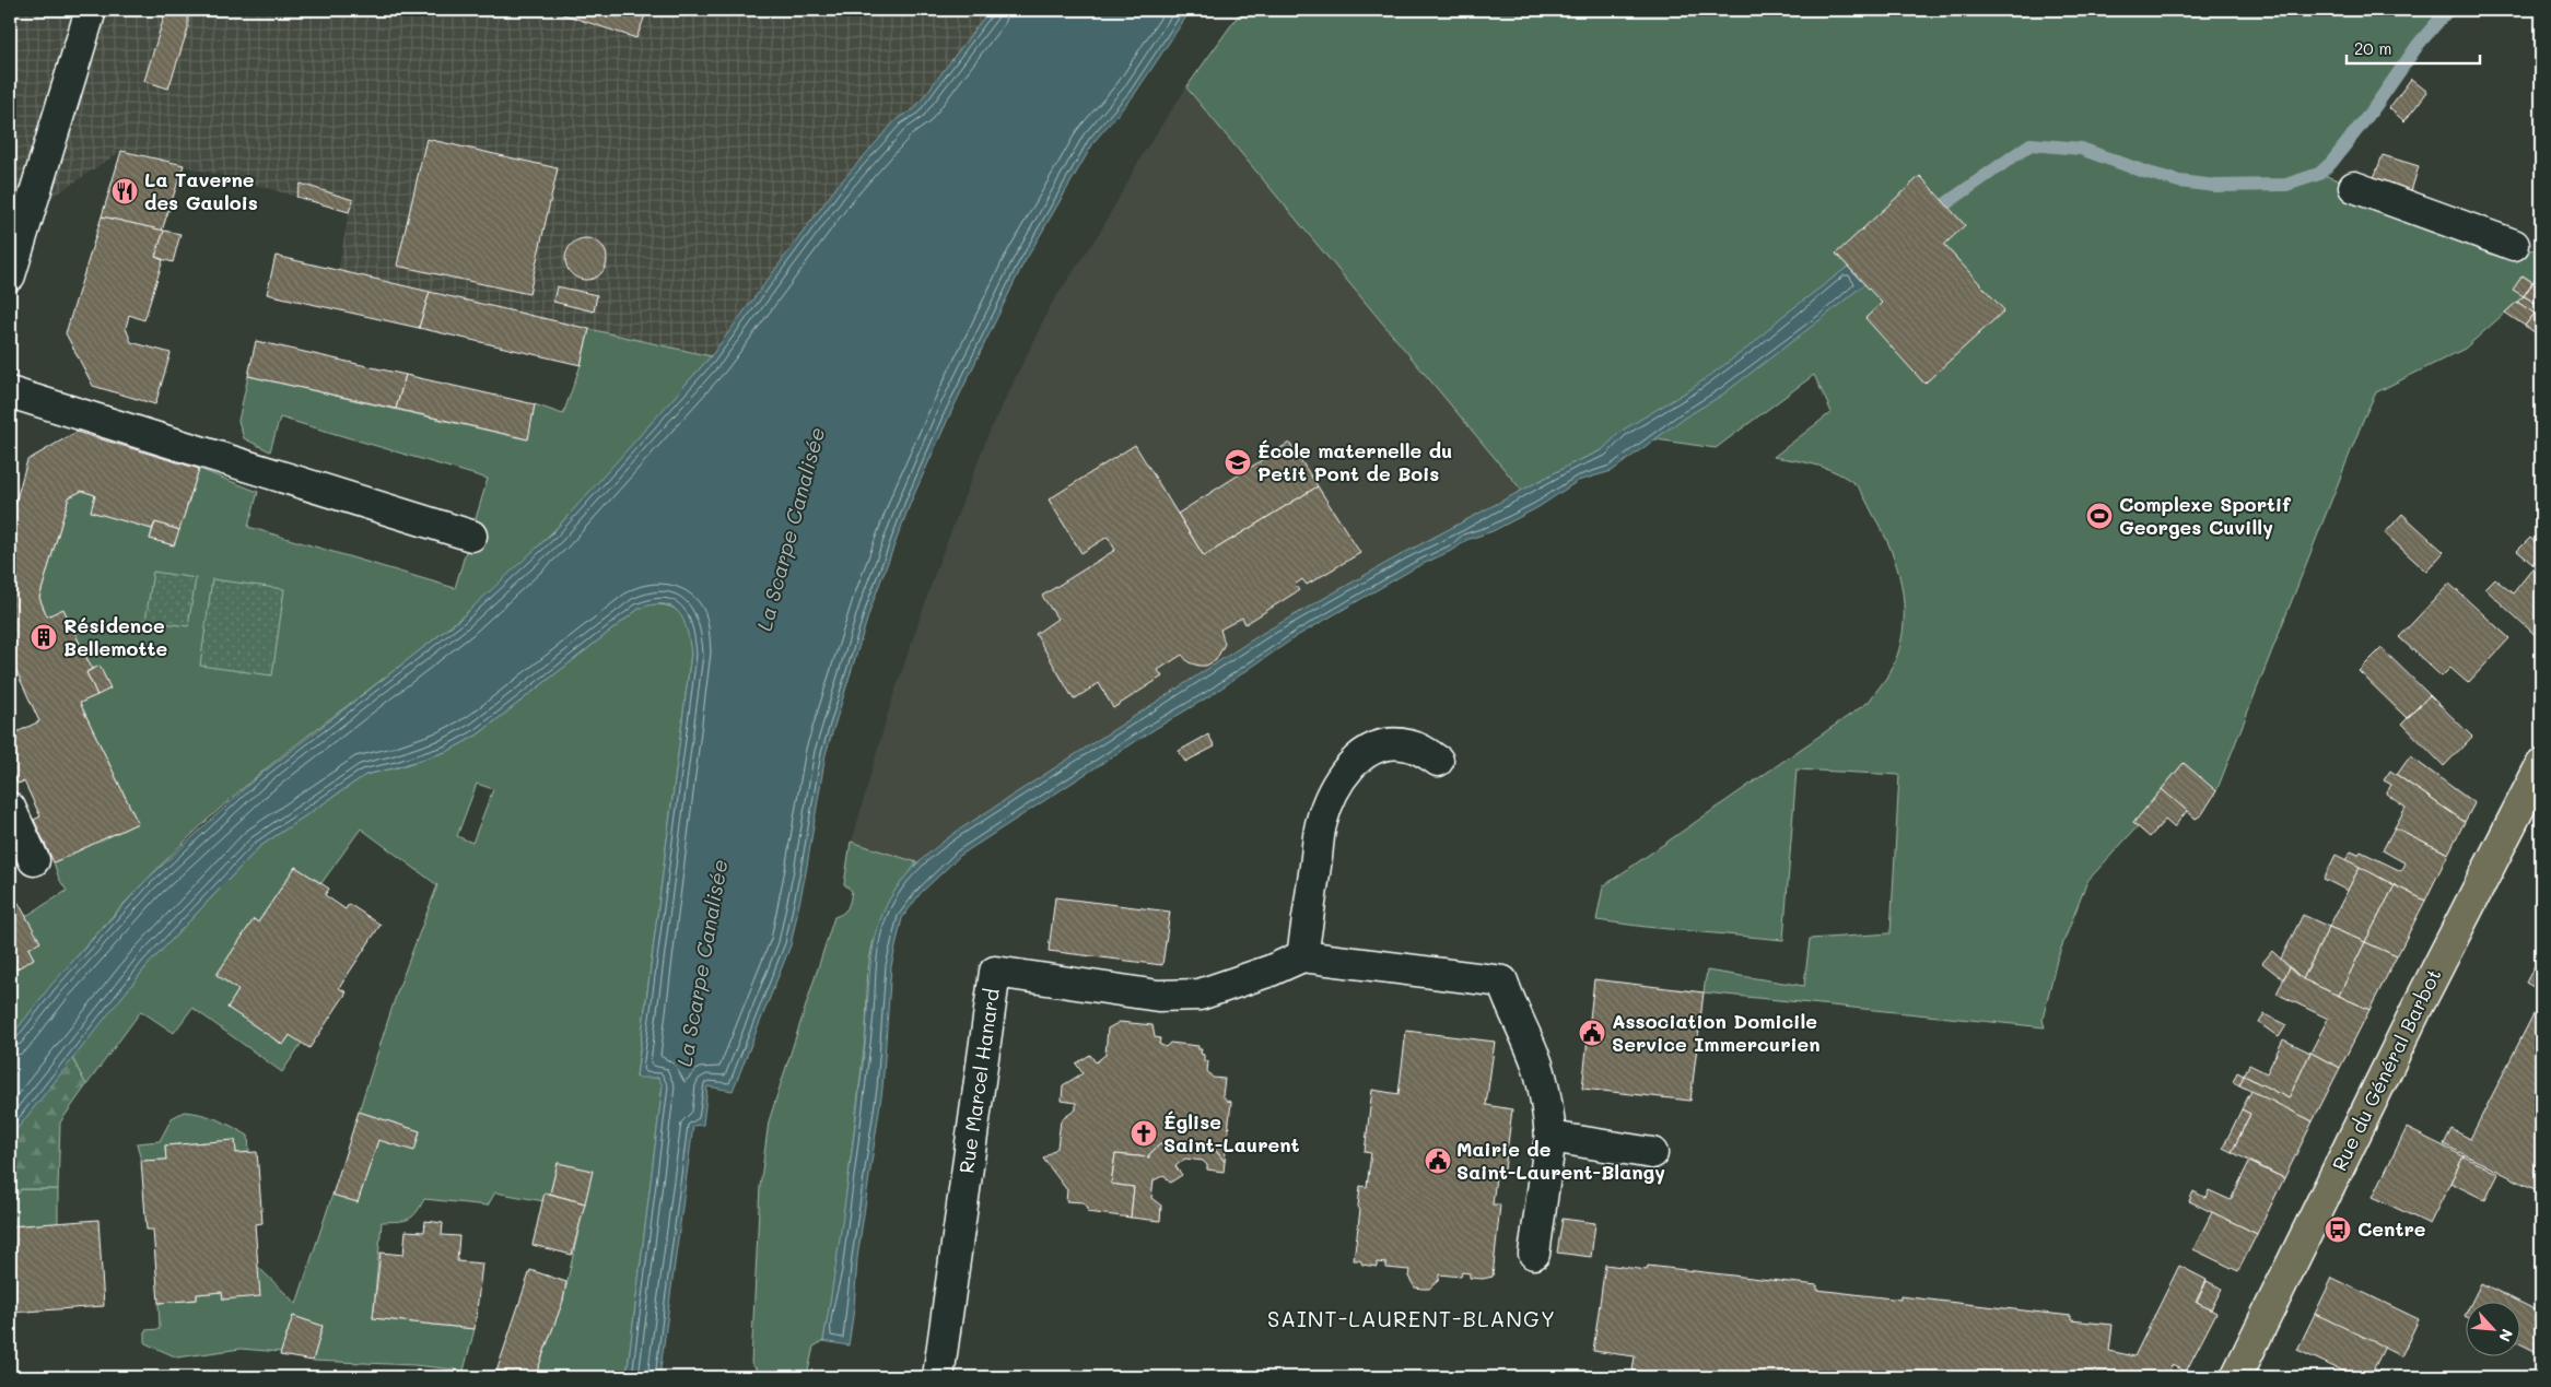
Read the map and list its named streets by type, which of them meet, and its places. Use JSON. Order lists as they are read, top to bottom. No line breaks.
{"streets":{"main road":["Rue du Général Barbot"],"street":["Rue Marcel Hanard"]},"districts":["SAINT-LAURENT-BLANGY"],"water":["La Scarpe Canalisée"],"places":{"restaurant":["La Taverne des Gaulois"],"school or university":["École maternelle du Petit Pont de Bois"],"sports":["Complexe Sportif Georges Cuvilly"],"building":["Résidence Bellemotte"],"public building":["Association Domicile Service Immercurien","Mairie de Saint-Laurent-Blangy"],"church":["Église Saint-Laurent"],"bus stop":["Centre"]},"scale_bar":"20 m","north":"bottom right"}
